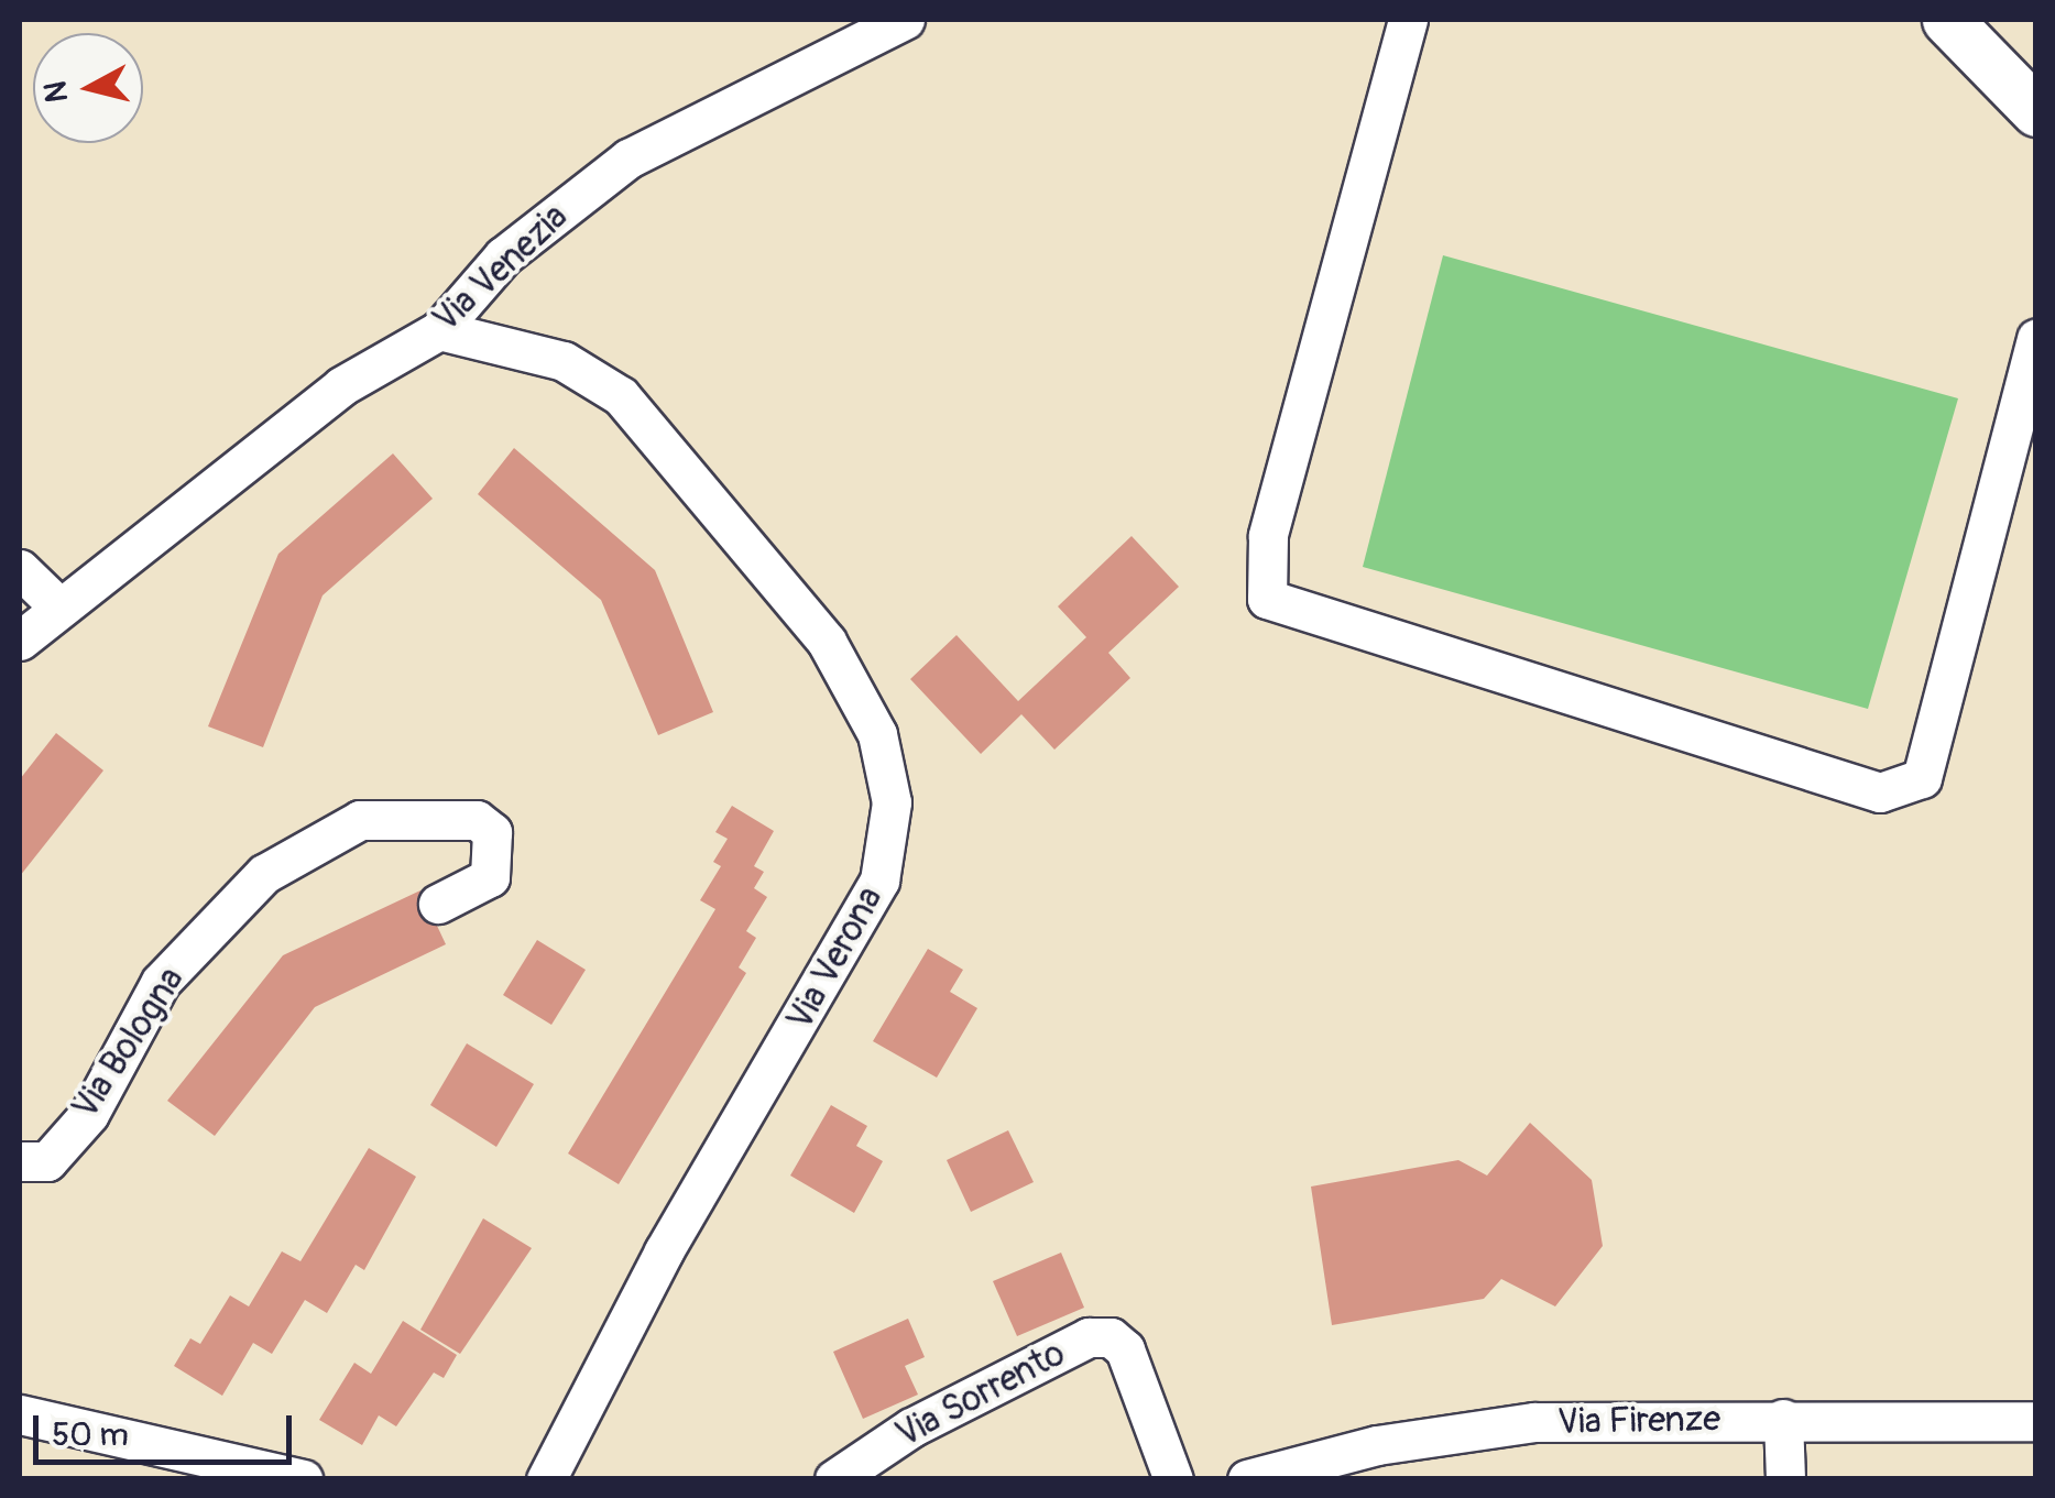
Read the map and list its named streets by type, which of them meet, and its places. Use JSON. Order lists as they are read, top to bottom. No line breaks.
{"streets":{"street":["Via Venezia","Via Verona","Via Bologna","Via Sorrento","Via Firenze"]},"crossings":[["Via Venezia","Via Verona"]],"scale_bar":"50 m","north":"left"}
